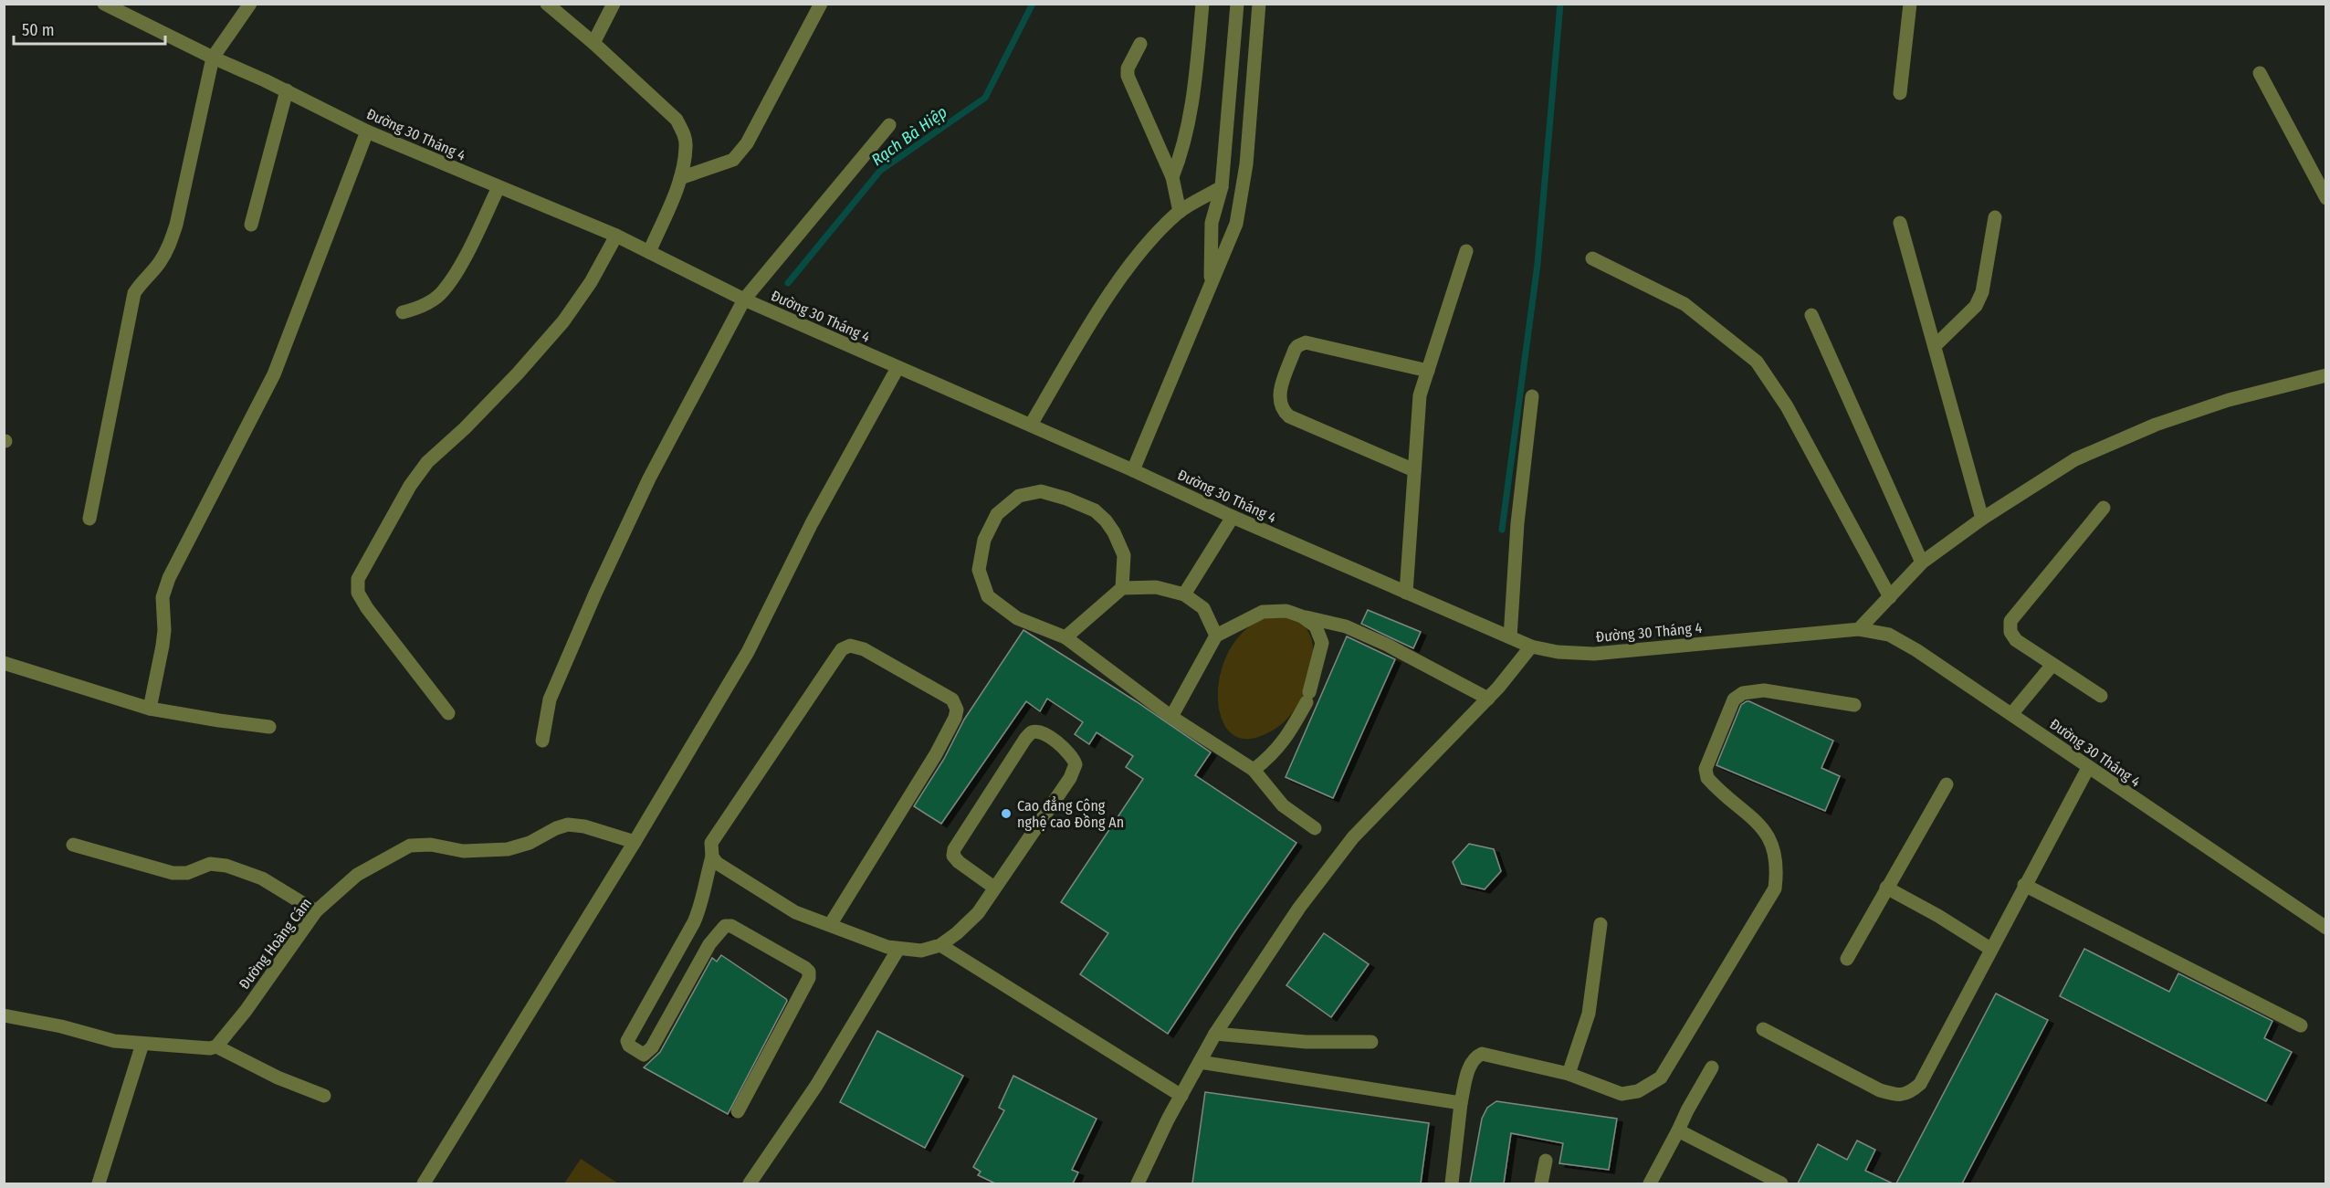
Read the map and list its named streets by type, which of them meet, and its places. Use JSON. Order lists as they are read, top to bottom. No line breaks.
{"streets":{"street":["Đường 30 Tháng 4","Đường Hoàng Cám"]},"water":["Rạch Bà Hiệp"],"places":["Cao đẳng Công nghệ cao Đồng An"],"scale_bar":"50 m"}
